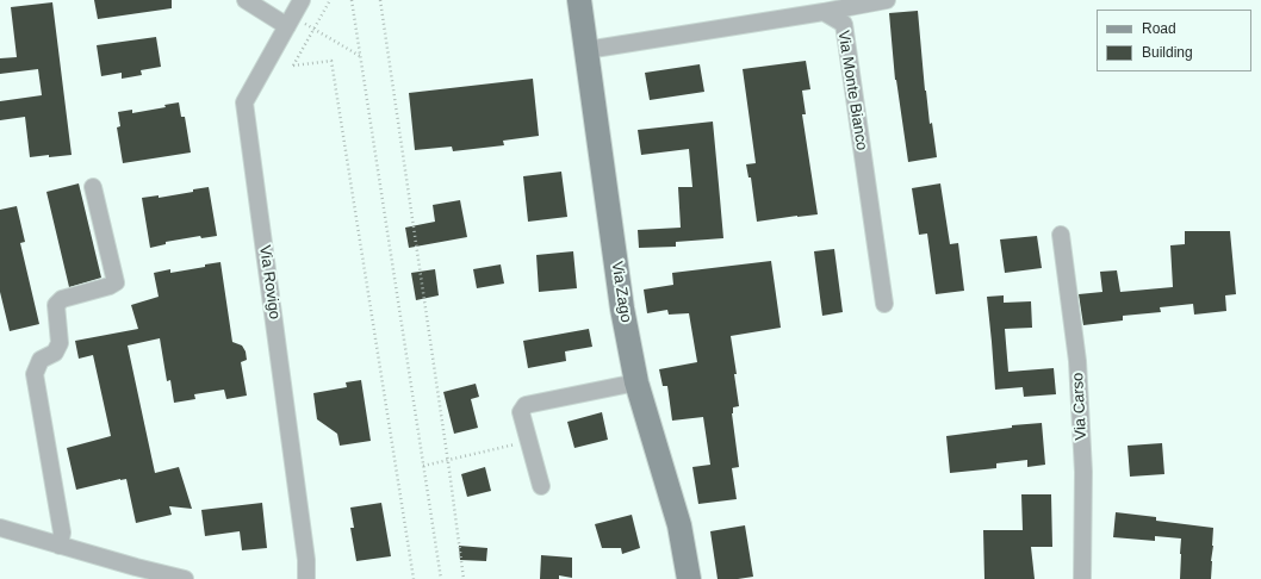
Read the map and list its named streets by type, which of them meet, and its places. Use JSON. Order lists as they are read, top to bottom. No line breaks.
{"streets":{"street":["Via Monte Bianco","Via Rovigo","Via Zago","Via Carso"]},"crossings":[["Via Monte Bianco","Via Zago"]],"legend":["Road","Building"]}
